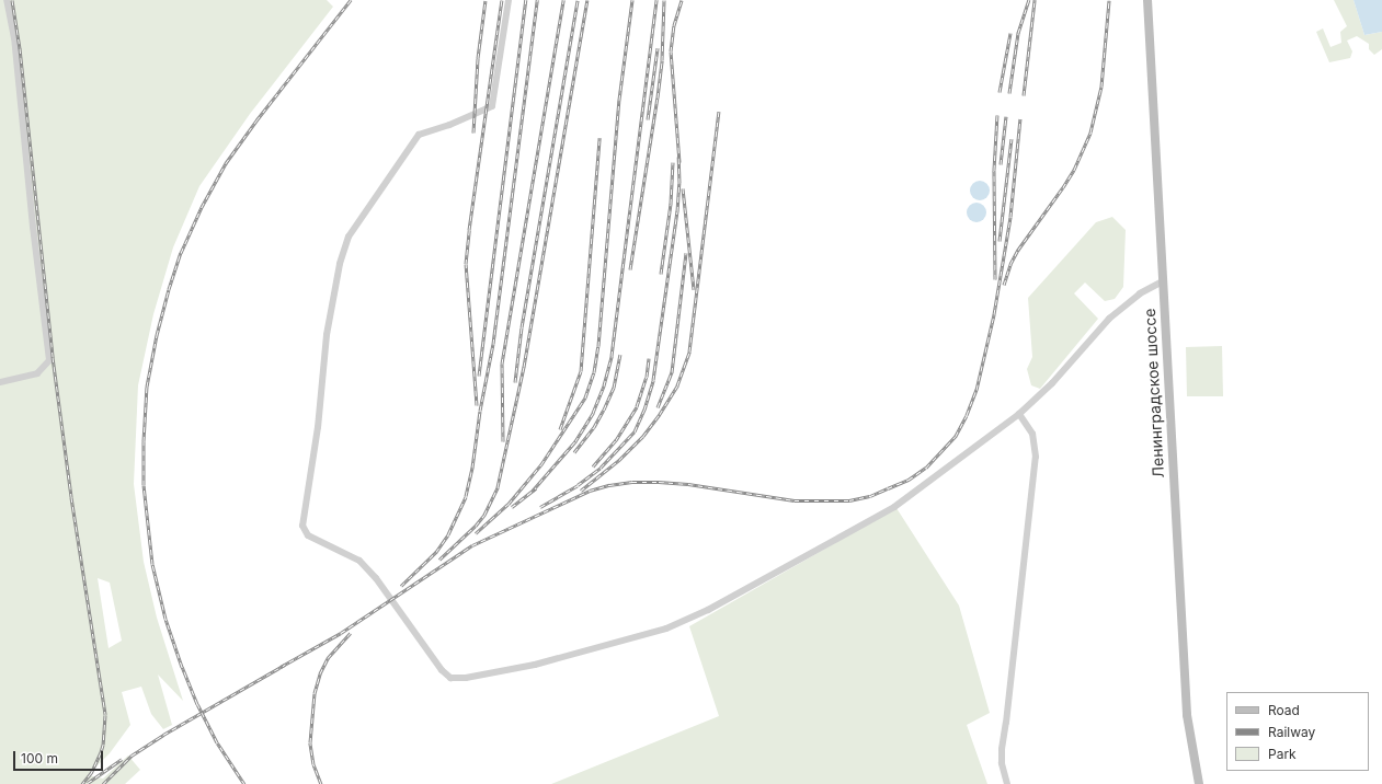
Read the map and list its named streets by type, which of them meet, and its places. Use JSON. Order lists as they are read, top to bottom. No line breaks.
{"streets":{"main road":["Ленинградское шоссе"]},"legend":["Road","Railway","Park"],"scale_bar":"100 m"}
